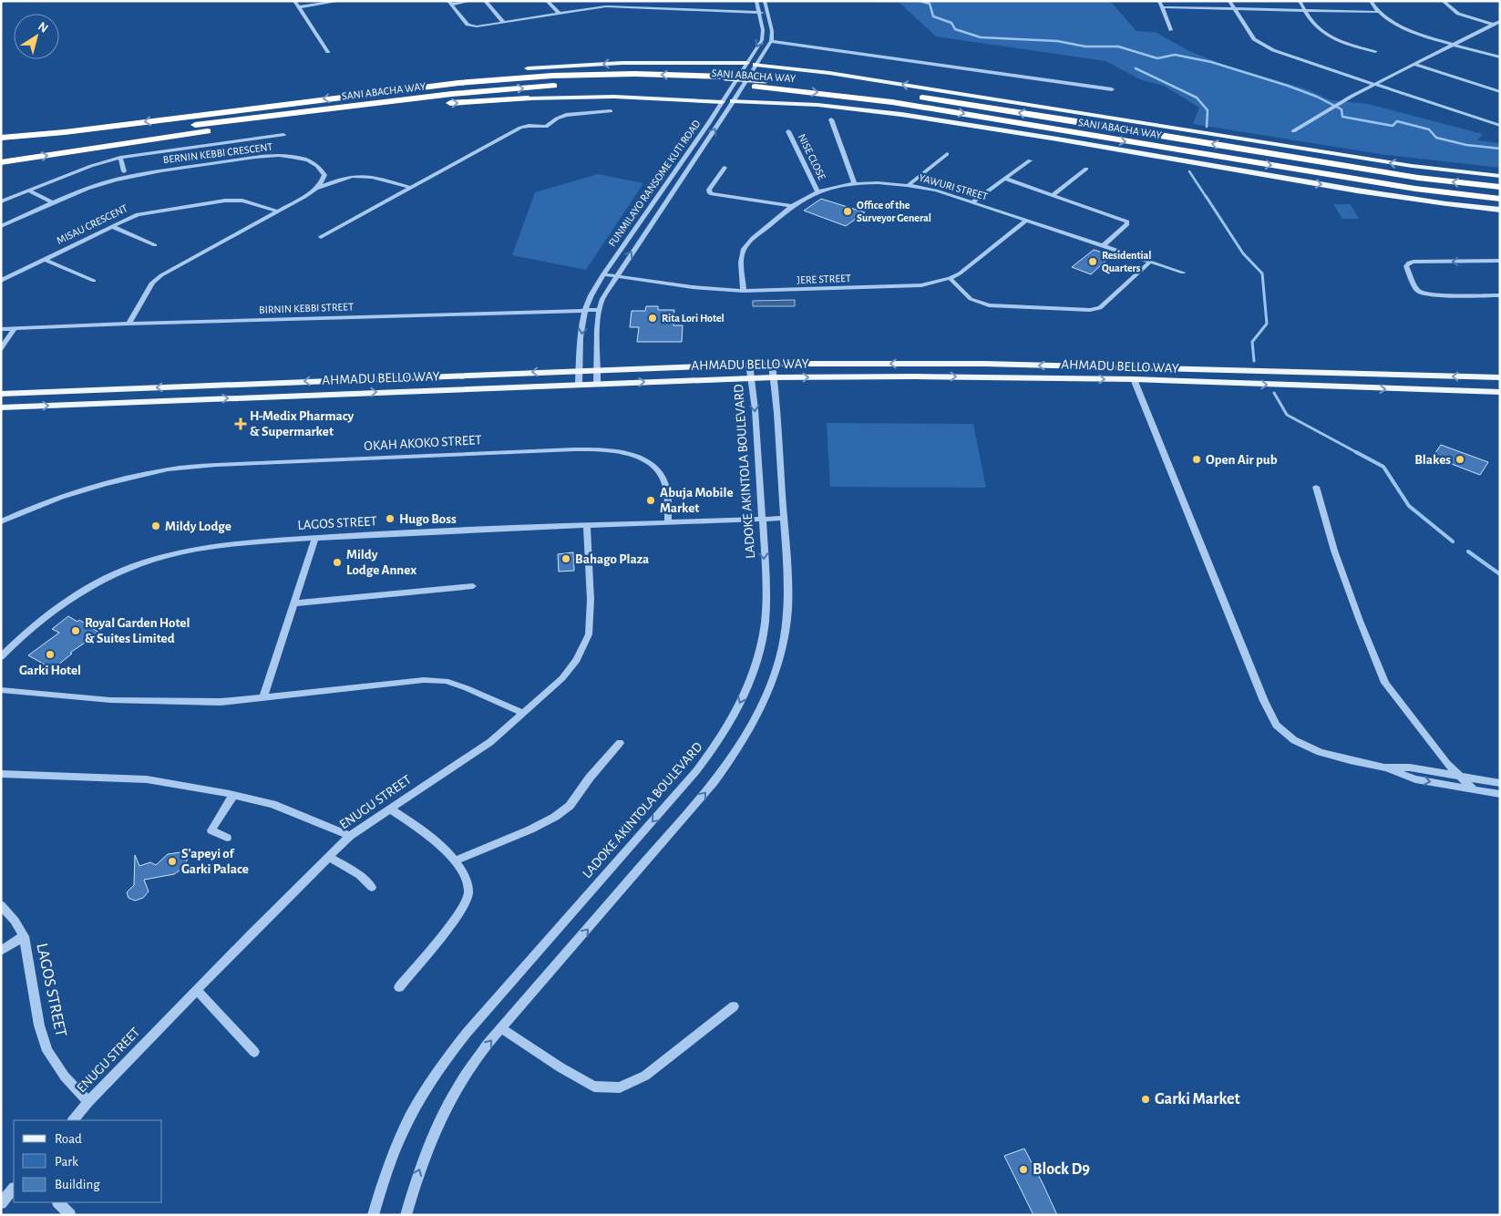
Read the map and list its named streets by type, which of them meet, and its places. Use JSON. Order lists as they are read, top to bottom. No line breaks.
{"streets":{"highway":["SANI ABACHA WAY"],"main road":["AHMADU BELLO WAY"],"street":["BERNIN KEBBI CRESCENT","NISE CLOSE","FUNMILAYO RANSOME KUTI ROAD","YAWURI STREET","MISAU CRESCENT","JERE STREET","BIRNIN KEBBI STREET","OKAH AKOKO STREET","LADOKE AKINTOLA BOULEVARD","LAGOS STREET","ENUGU STREET"]},"crossings":[["SANI ABACHA WAY","FUNMILAYO RANSOME KUTI ROAD"],["NISE CLOSE","YAWURI STREET"],["FUNMILAYO RANSOME KUTI ROAD","JERE STREET"],["FUNMILAYO RANSOME KUTI ROAD","BIRNIN KEBBI STREET"],["FUNMILAYO RANSOME KUTI ROAD","AHMADU BELLO WAY"],["YAWURI STREET","JERE STREET"],["AHMADU BELLO WAY","LADOKE AKINTOLA BOULEVARD"],["OKAH AKOKO STREET","LAGOS STREET"],["LADOKE AKINTOLA BOULEVARD","LAGOS STREET"],["LAGOS STREET","ENUGU STREET"]],"places":{"other":["Office of the Surveyor General","Residential Quarters","Rita Lori Hotel","Open Air pub","Blakes","Abuja Mobile Market","Hugo Boss","Mildy Lodge","Bahago Plaza","Mildy Lodge Annex","Royal Garden Hotel & Suites Limited","Garki Hotel","S'apeyi of Garki Palace","Garki Market","Block D9"],"health":["H-Medix Pharmacy & Supermarket"]},"legend":["Road","Park","Building"],"north":"top right"}
